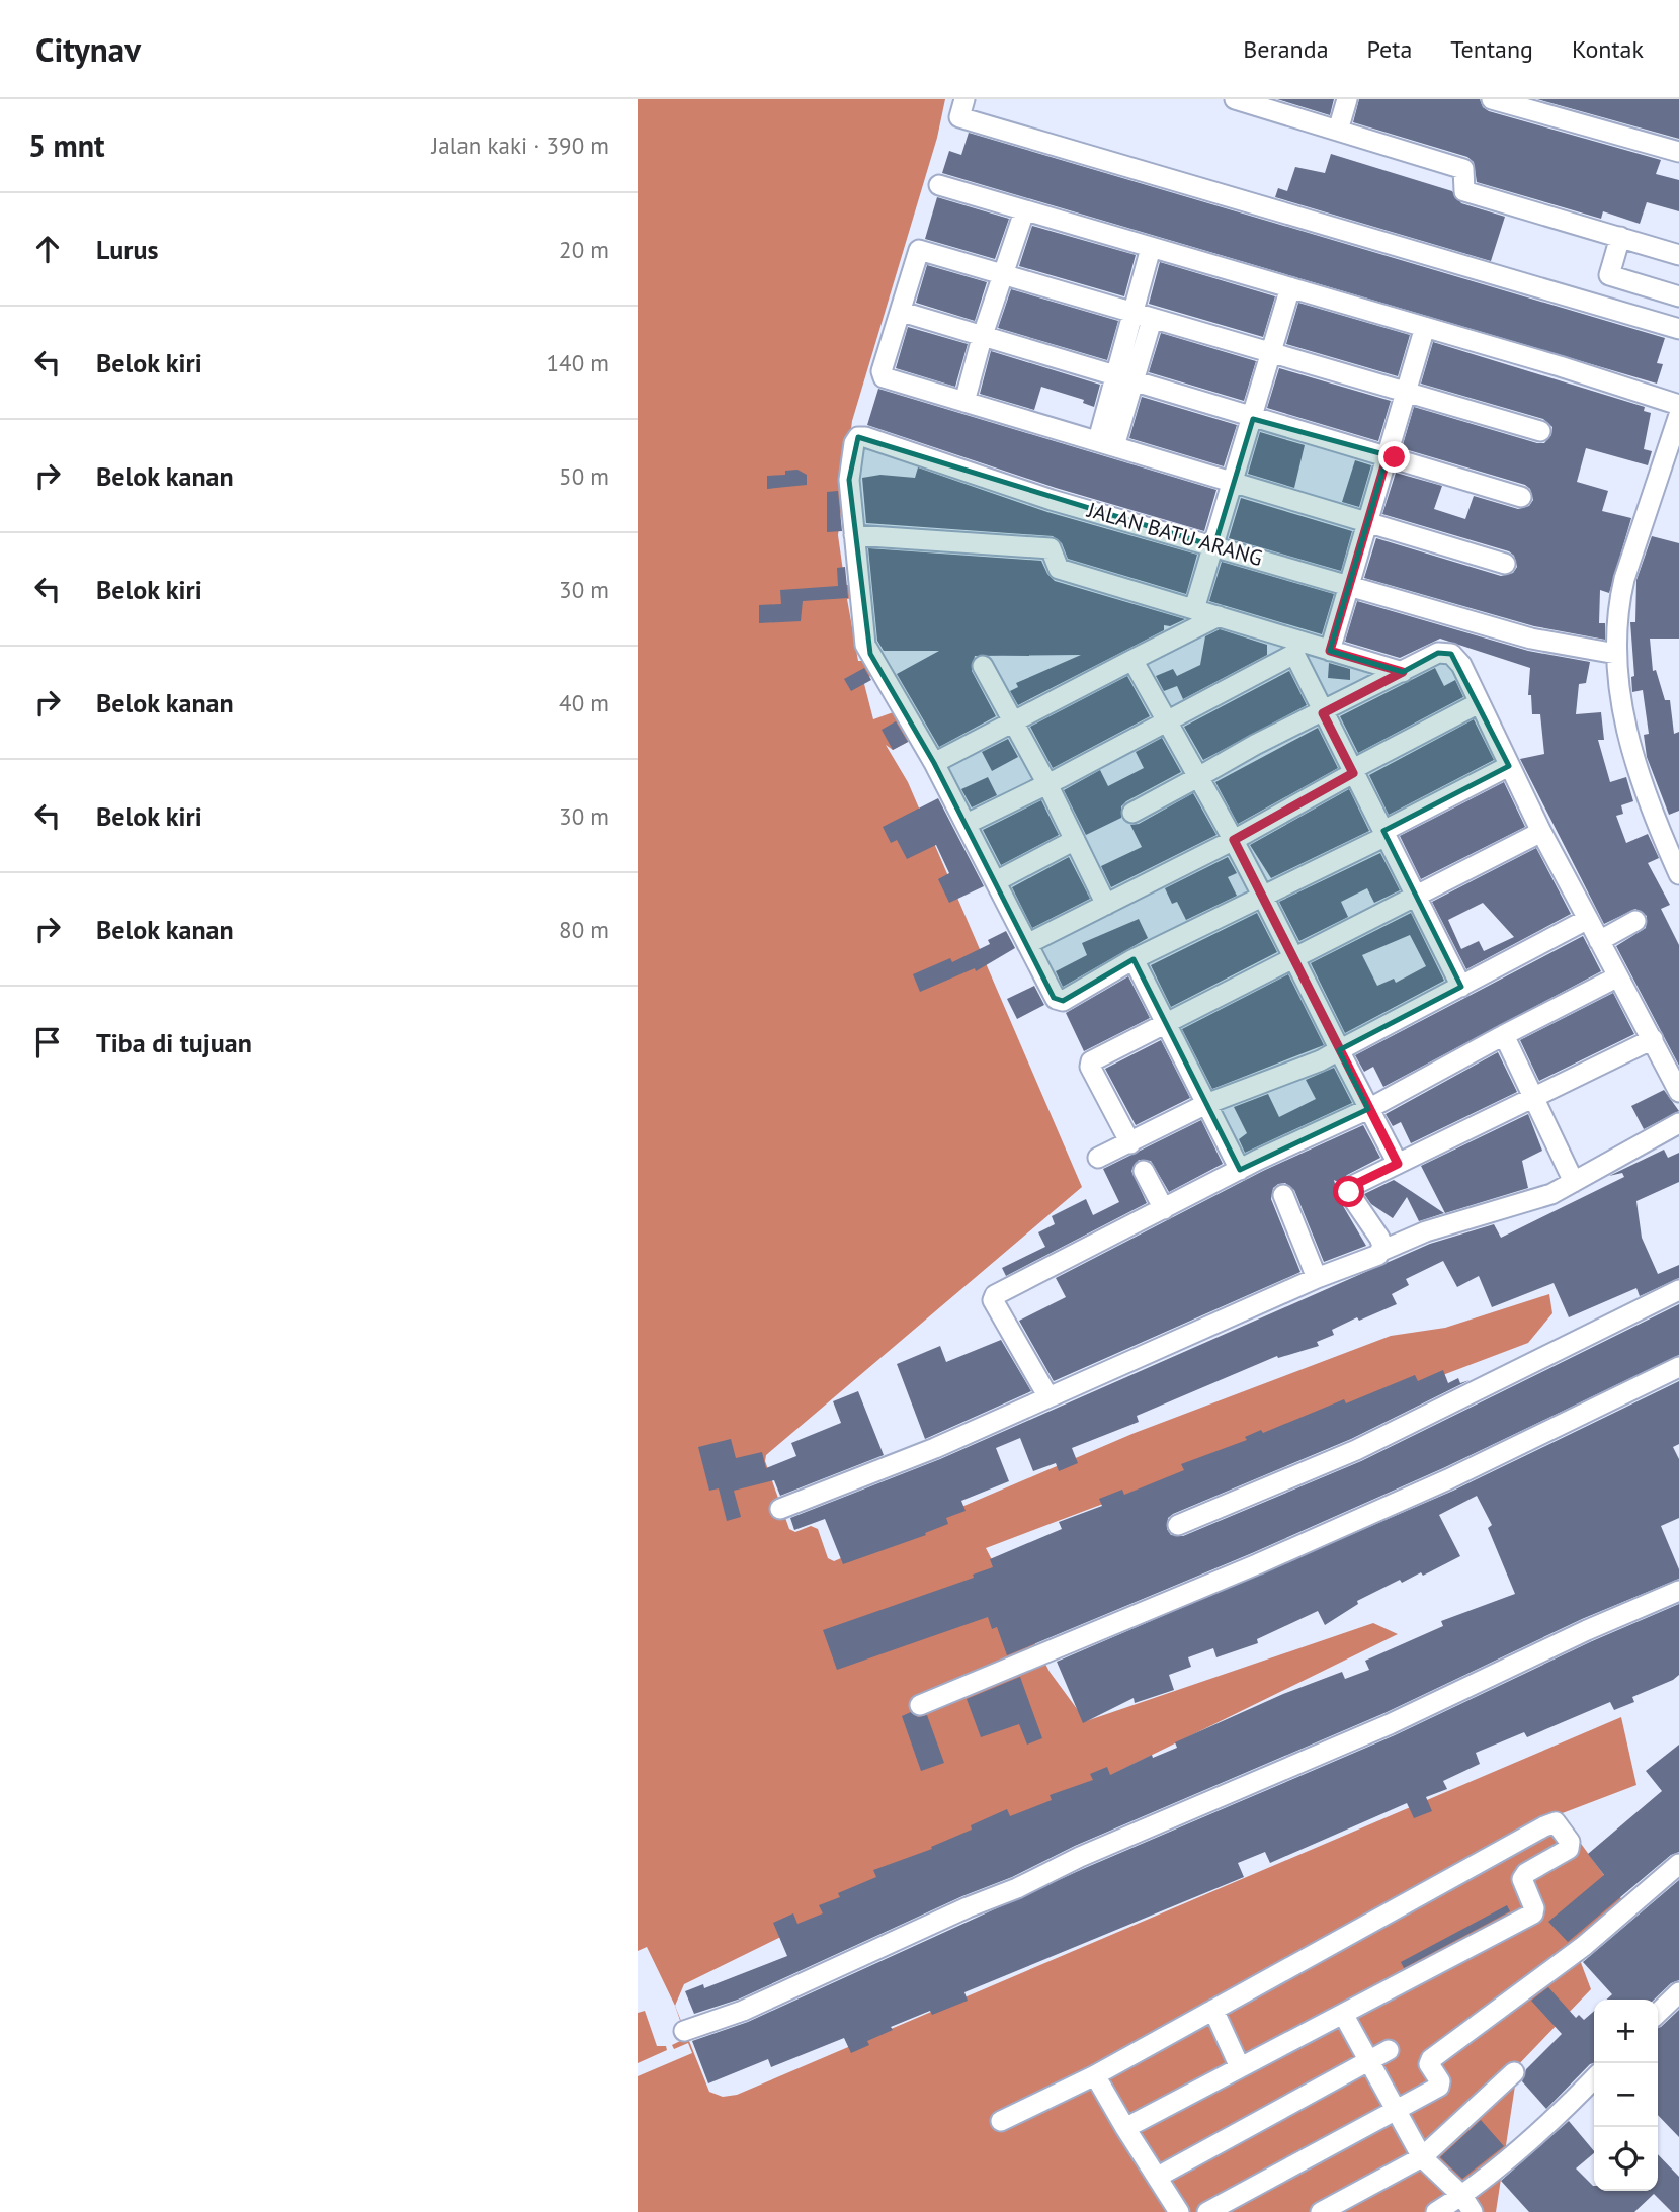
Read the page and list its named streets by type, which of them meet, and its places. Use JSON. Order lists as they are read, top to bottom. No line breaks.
{"streets":{"street":["JALAN BATU ARANG"]},"page":{"header":"Citynav","nav":["Beranda","Peta","Tentang","Kontak"],"heading":["5 mnt","Jalan kaki · 390 m"],"list":[["Lurus","20 m"],["Belok kiri","140 m"],["Belok kanan","50 m"],["Belok kiri","30 m"],["Belok kanan","40 m"],["Belok kiri","30 m"],["Belok kanan","80 m"],"Tiba di tujuan"],"map_buttons":["+","−"]}}
